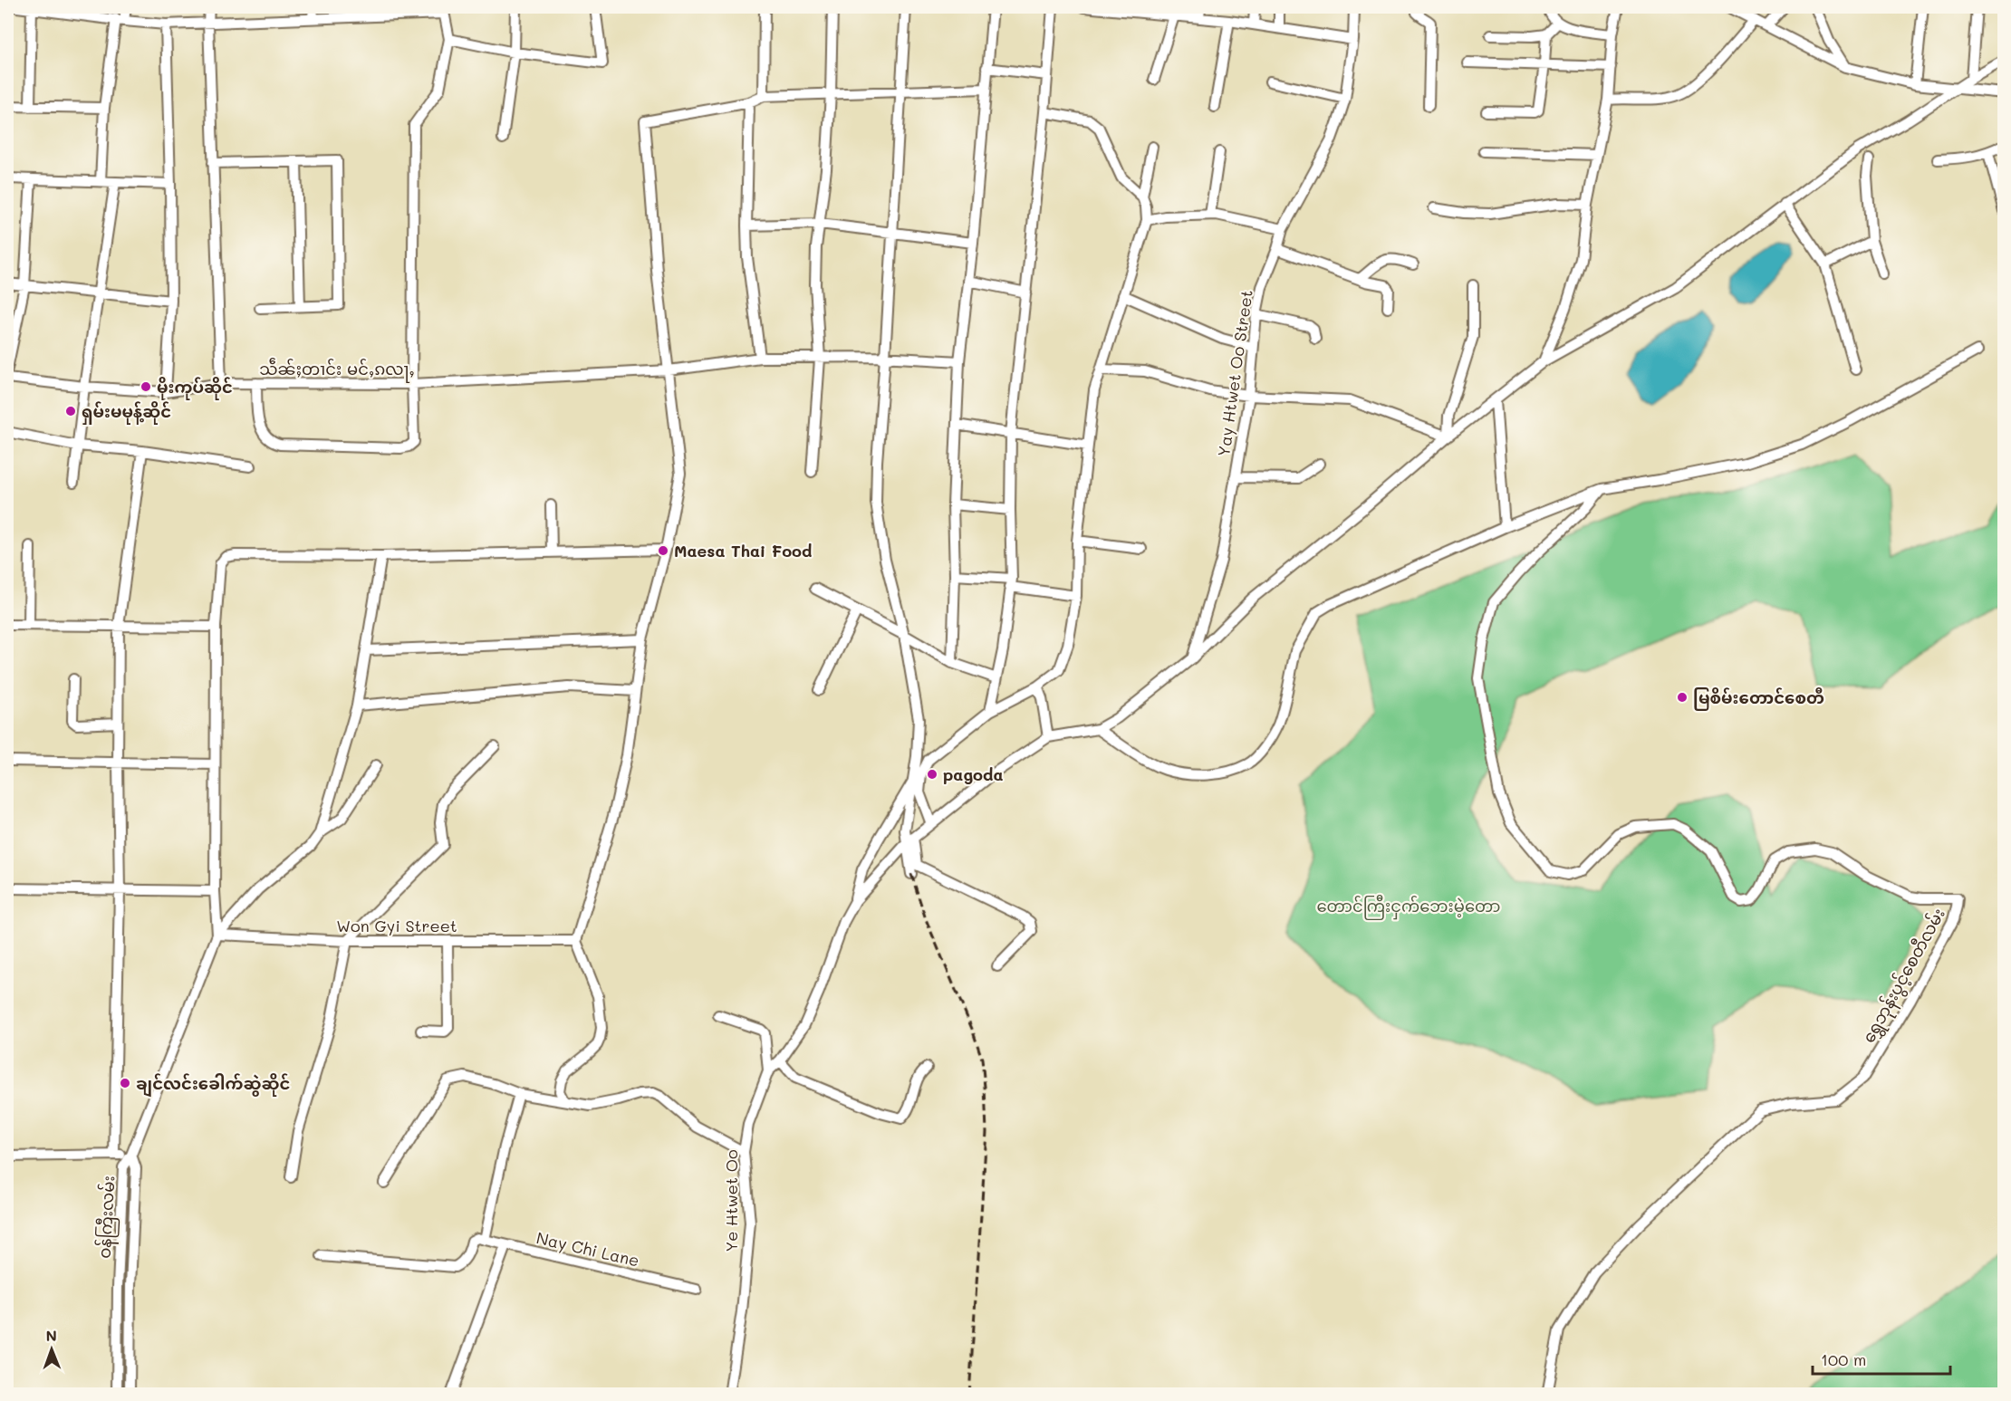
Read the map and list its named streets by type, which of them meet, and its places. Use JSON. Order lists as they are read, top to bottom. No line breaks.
{"streets":{"street":["သဵၼ်ႈတၢင်း မင်ႇၵလႃႇ","Yay Htwet Oo Street","Won Gyi Street","ရွှေဘုန်းပွင့်စေတီလမ်း","Ye Htwet Oo","ဝန်ကြီးလမ်း","Nay Chi Lane"]},"parks":["တောင်ကြီးငှက်ဘေးမဲ့တော"],"places":["မိုးကုပ်ဆိုင်","ရှမ်းမမုန့်ဆိုင်","Maesa Thai Food","မြစိမ်းတောင်စေတီ","pagoda","ချင်လင်းခေါက်ဆွဲဆိုင်"],"scale_bar":"100 m","north":"top"}
